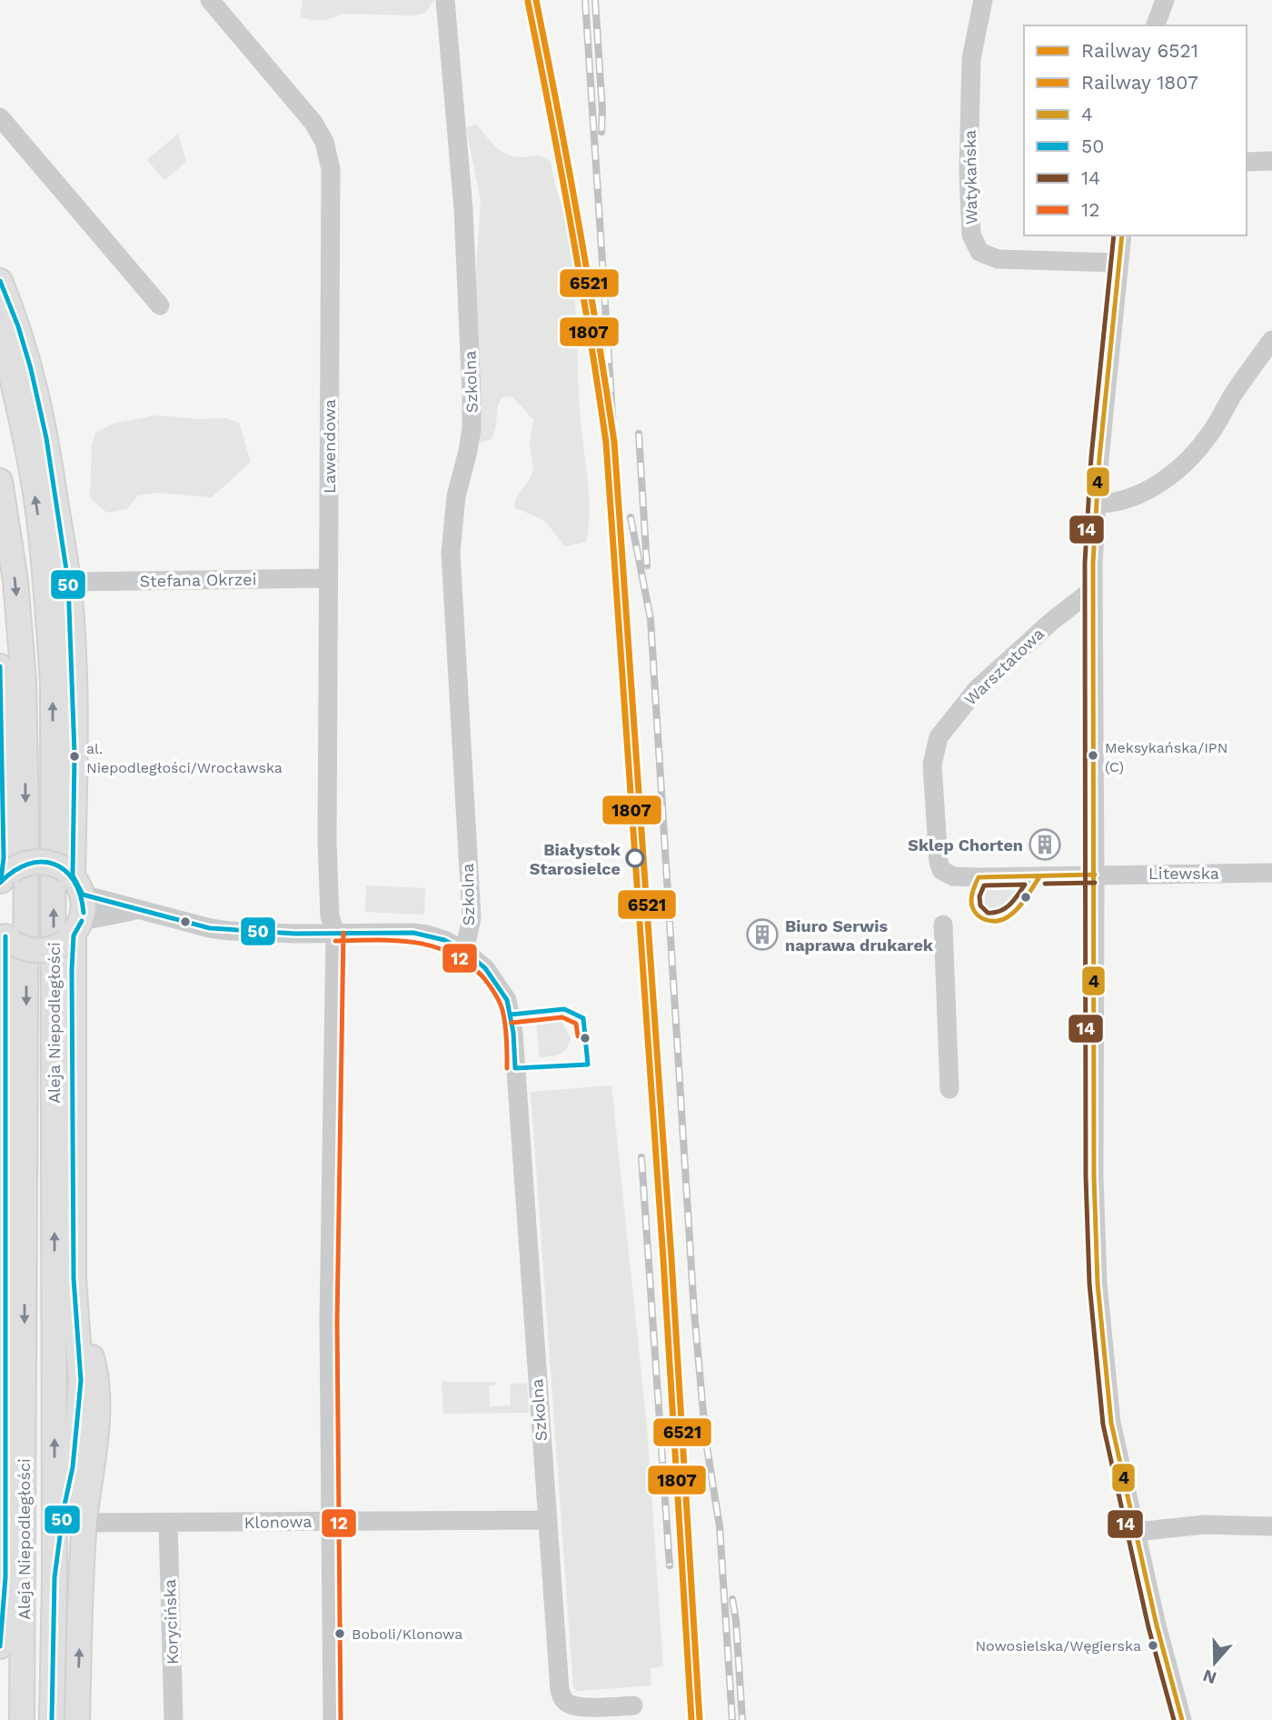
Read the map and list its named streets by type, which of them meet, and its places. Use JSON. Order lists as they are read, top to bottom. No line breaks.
{"streets":{"main road":["Aleja Niepodległości"],"street":["Watykańska","Szkolna","Lawendowa","Stefana Okrzei","Warsztatowa","Litewska","Klonowa","Korycińska"]},"crossings":[["Szkolna","Klonowa"],["Lawendowa","Stefana Okrzei"],["Lawendowa","Klonowa"],["Warsztatowa","Litewska"],["Klonowa","Korycińska"]],"places":{"other":["Meksykańska/IPN (C)","al. Niepodległości/Wrocławska","Białystok Starosielce","Boboli/Klonowa","Nowosielska/Węgierska"],"building":["Sklep Chorten","Biuro Serwis naprawa drukarek"]},"lines":["rail line 6521","rail line 1807","transit line 4","transit line 14","transit line 50","transit line 12"],"legend":["Railway 6521","Railway 1807","4","50","14","12"],"north":"bottom"}
